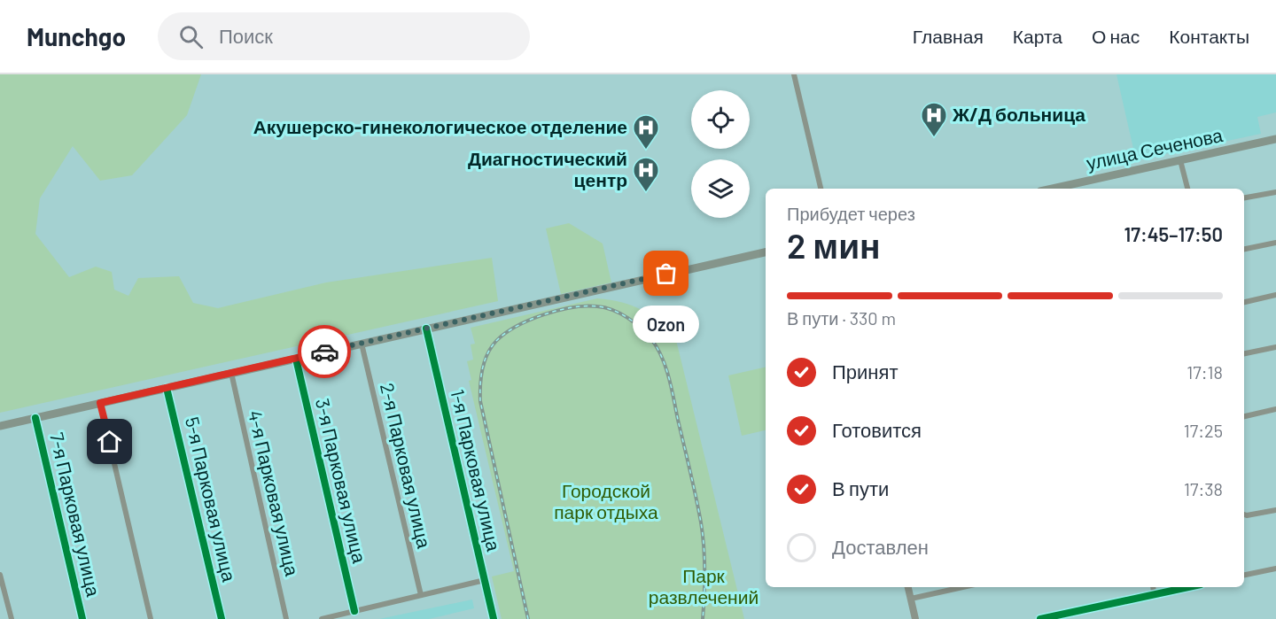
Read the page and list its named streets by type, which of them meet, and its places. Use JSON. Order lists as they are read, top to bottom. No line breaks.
{"streets":{"main road":["улица Сеченова"],"street":["2-я Парковая улица","1-я Парковая улица","3-я Парковая улица","4-я Парковая улица","5-я Парковая улица","7-я Парковая улица"]},"parks":["Городской парк отдыха","Парк развлечений"],"places":{"hospital":["Ж/Д больница","Акушерско-гинекологическое отделение","Диагностический центр"],"other":["Ozon"]},"page":{"header":"Munchgo","search":"Поиск","nav":["Главная","Карта","О нас","Контакты"],"heading":["2 мин","Прибудет через","17:45–17:50"],"bar":"В пути · 330 m","bubble":"Ozon","list":[["Принят","17:18"],["Готовится","17:25"],["В пути","17:38"],"Доставлен"]}}
